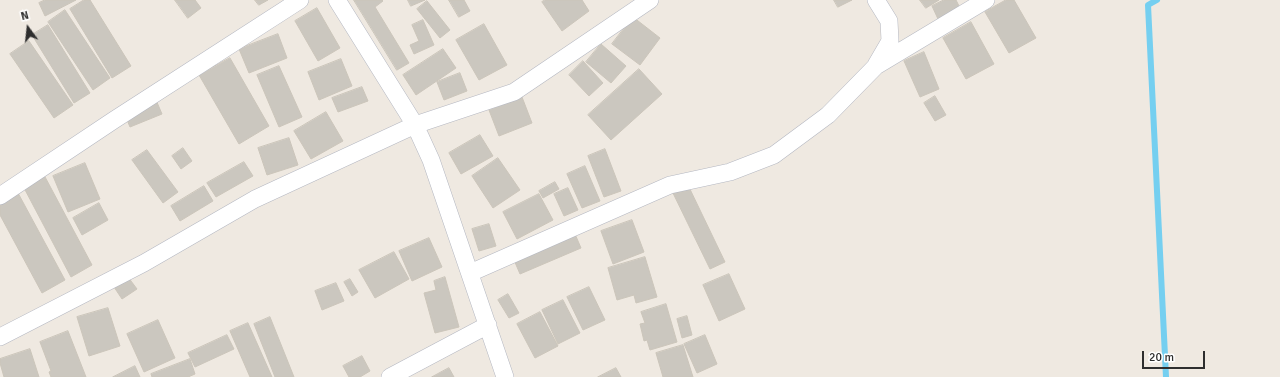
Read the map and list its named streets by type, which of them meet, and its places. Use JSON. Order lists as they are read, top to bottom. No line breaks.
{"scale_bar":"20 m","north":"top"}
